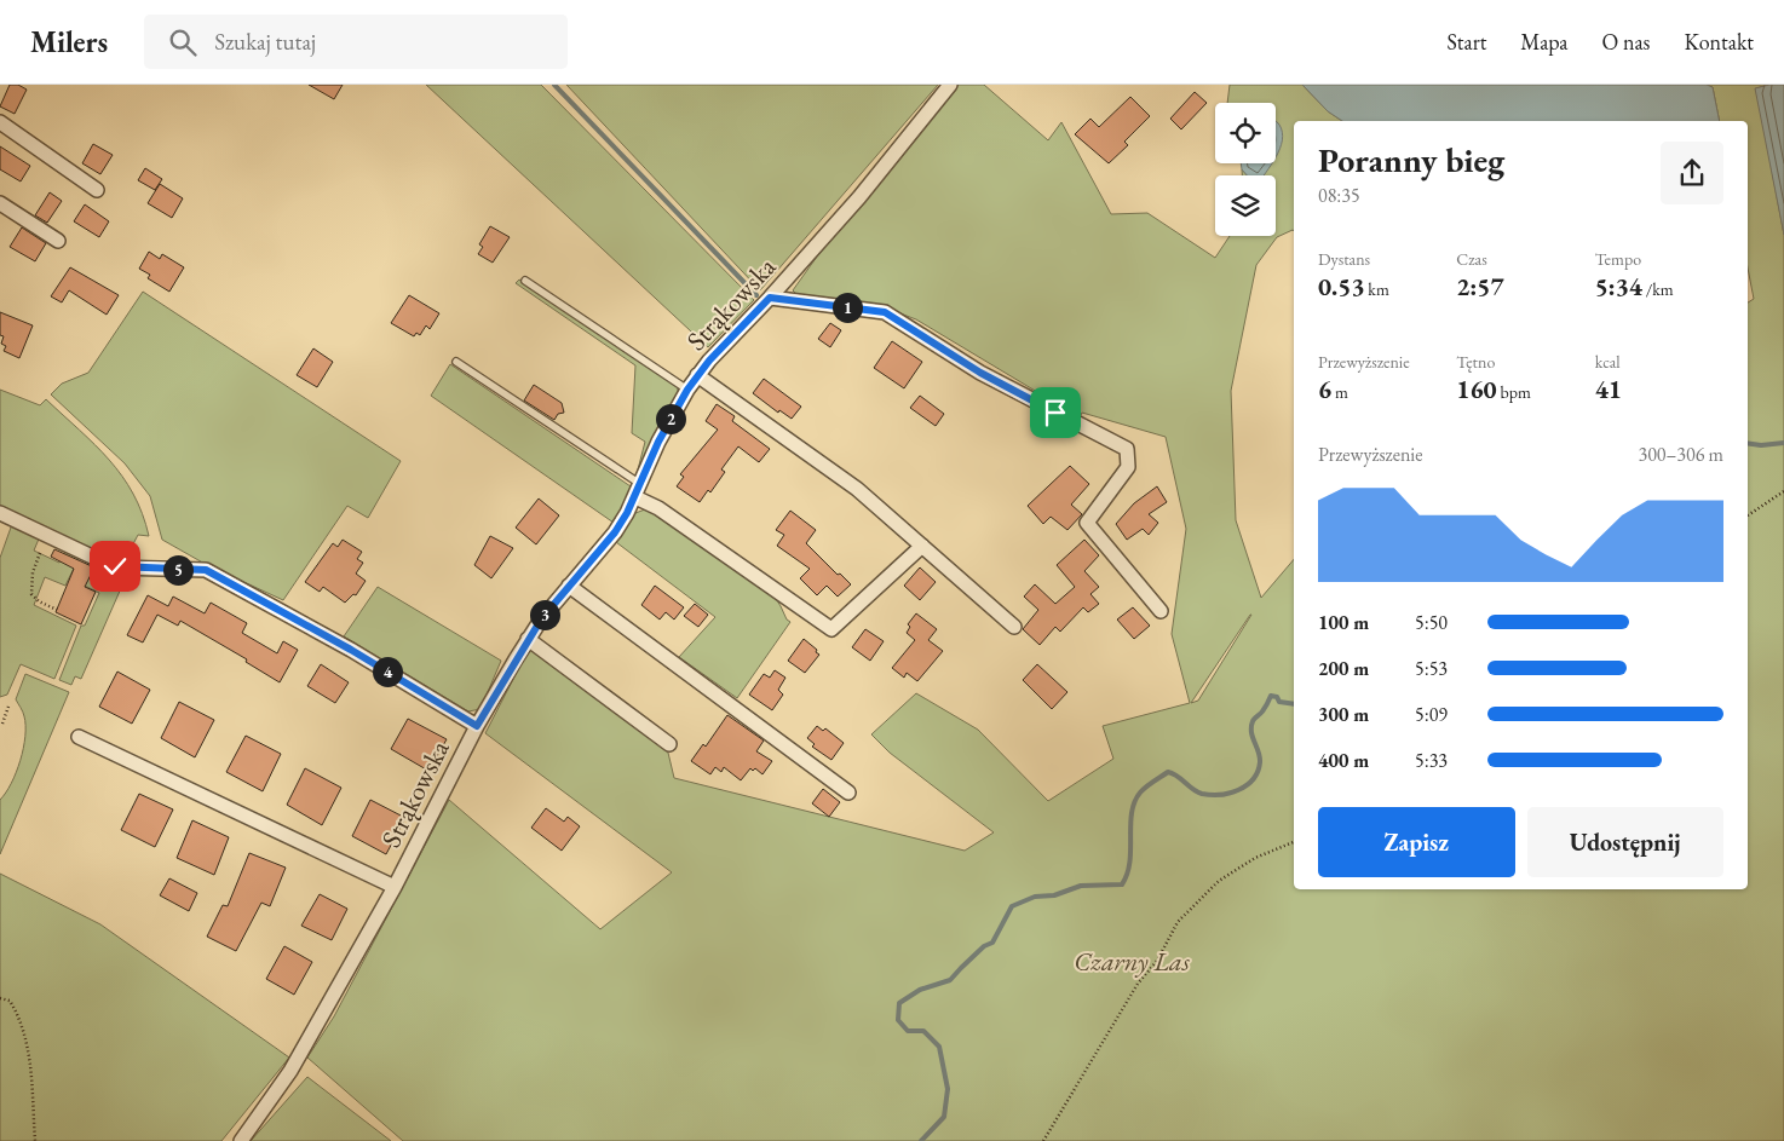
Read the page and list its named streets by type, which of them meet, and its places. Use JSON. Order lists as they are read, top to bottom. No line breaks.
{"streets":{"street":["Strąkowska"]},"parks":["Czarny Las"],"page":{"header":"Milers","search":"Szukaj tutaj","nav":["Start","Mapa","O nas","Kontakt"],"heading":["Poranny bieg","08:35"],"stats":[["Dystans","0.53 km"],["Czas","2:57"],["Tempo","5:34 /km"],["Przewyższenie","6 m"],["Tętno","160 bpm"],["kcal","41"]],"pins":["1","2","5","3","4"],"chart":["Przewyższenie","300–306 m"],"list":[{"name":"100 m","note":"5:50"},{"name":"200 m","note":"5:53"},{"name":"300 m","note":"5:09"},{"name":"400 m","note":"5:33"}],"buttons":["Zapisz","Udostępnij"]}}
